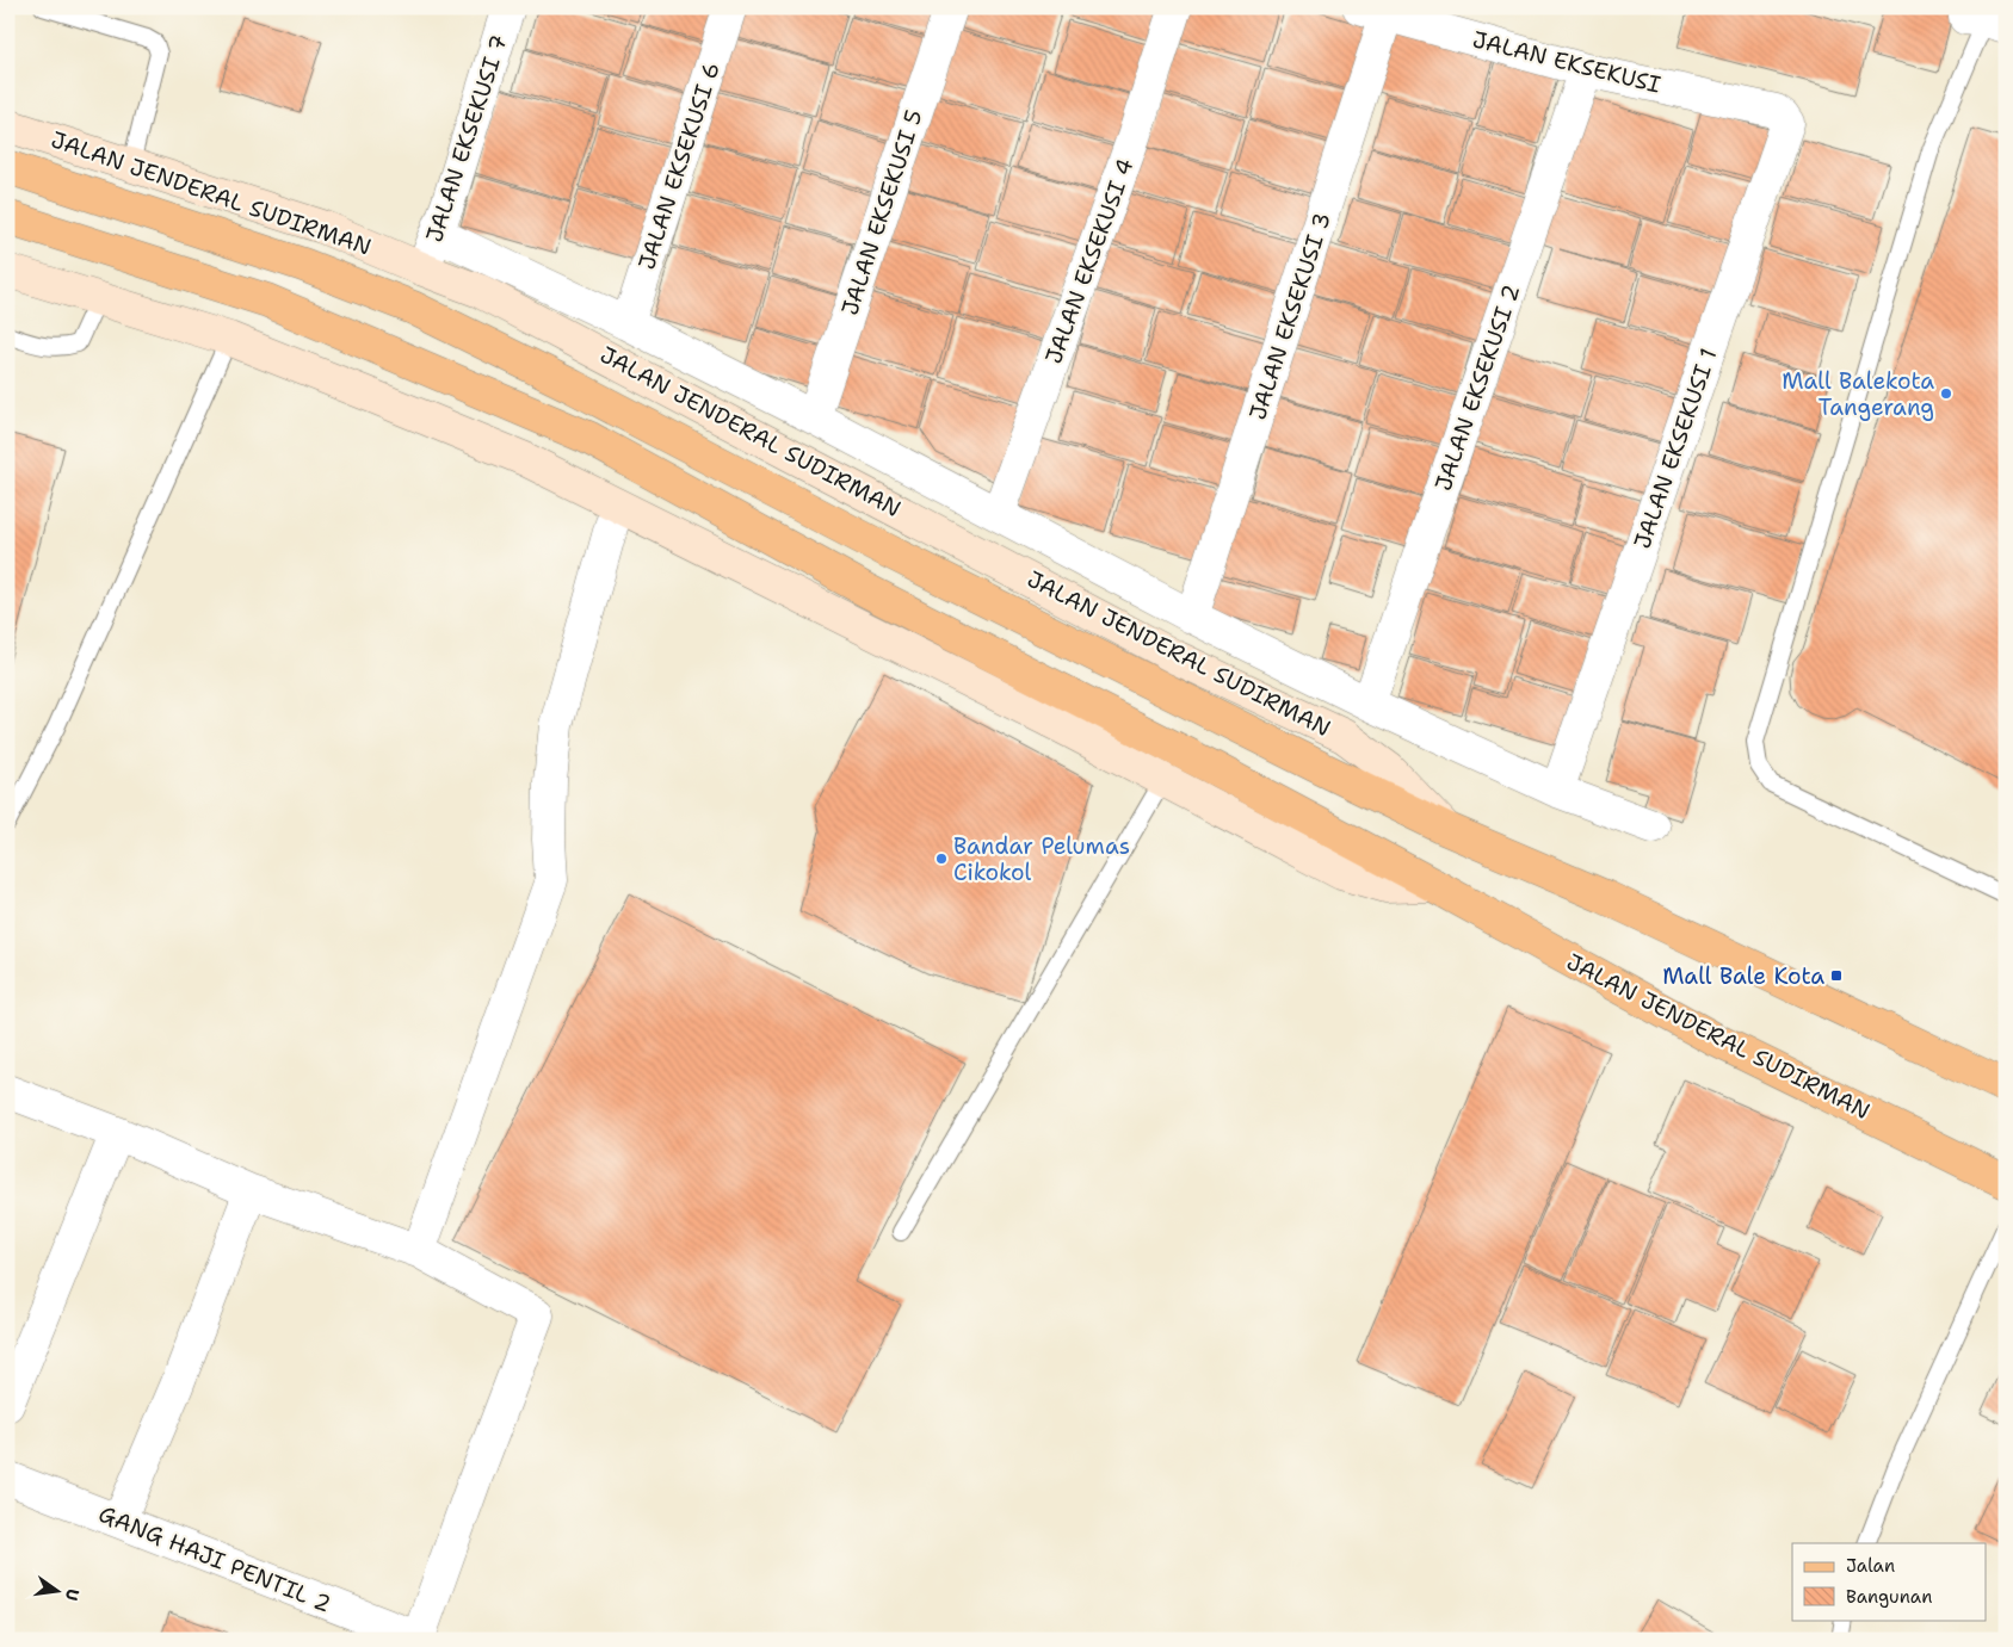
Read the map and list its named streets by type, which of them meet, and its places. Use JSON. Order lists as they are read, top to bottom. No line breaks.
{"streets":{"main road":["JALAN JENDERAL SUDIRMAN"],"street":["JALAN EKSEKUSI","JALAN EKSEKUSI 7","JALAN EKSEKUSI 6","JALAN EKSEKUSI 5","JALAN EKSEKUSI 4","JALAN EKSEKUSI 3","JALAN EKSEKUSI 2","JALAN EKSEKUSI 1","GANG HAJI PENTIL 2"]},"crossings":[["JALAN EKSEKUSI","JALAN EKSEKUSI 3"],["JALAN EKSEKUSI","JALAN EKSEKUSI 2"],["JALAN EKSEKUSI","JALAN EKSEKUSI 1"],["JALAN EKSEKUSI 7","JALAN JENDERAL SUDIRMAN"]],"places":{"other":["Mall Balekota Tangerang","Bandar Pelumas Cikokol"],"transit":["Mall Bale Kota"]},"legend":["Jalan","Bangunan"],"north":"right"}
